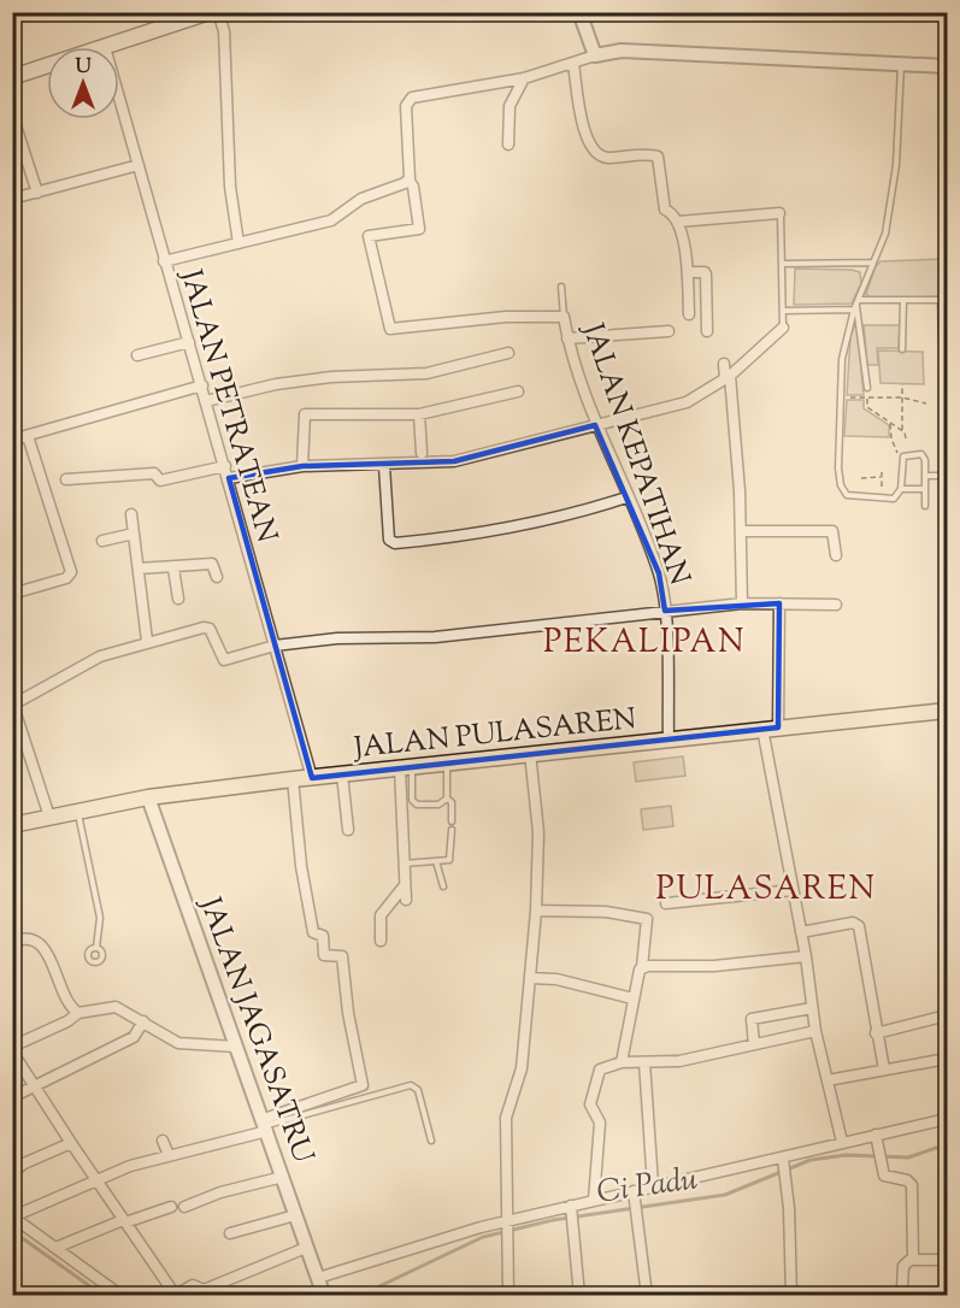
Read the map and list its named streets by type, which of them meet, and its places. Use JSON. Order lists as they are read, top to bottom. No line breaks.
{"streets":{"main road":["JALAN PULASAREN"],"street":["JALAN PETRATEAN","JALAN KEPATIHAN","JALAN JAGASATRU"]},"crossings":[["JALAN PETRATEAN","JALAN PULASAREN"],["JALAN KEPATIHAN","JALAN PULASAREN"],["JALAN PULASAREN","JALAN JAGASATRU"]],"districts":["PEKALIPAN","PULASAREN"],"water":["Ci Padu"],"north":"top"}
